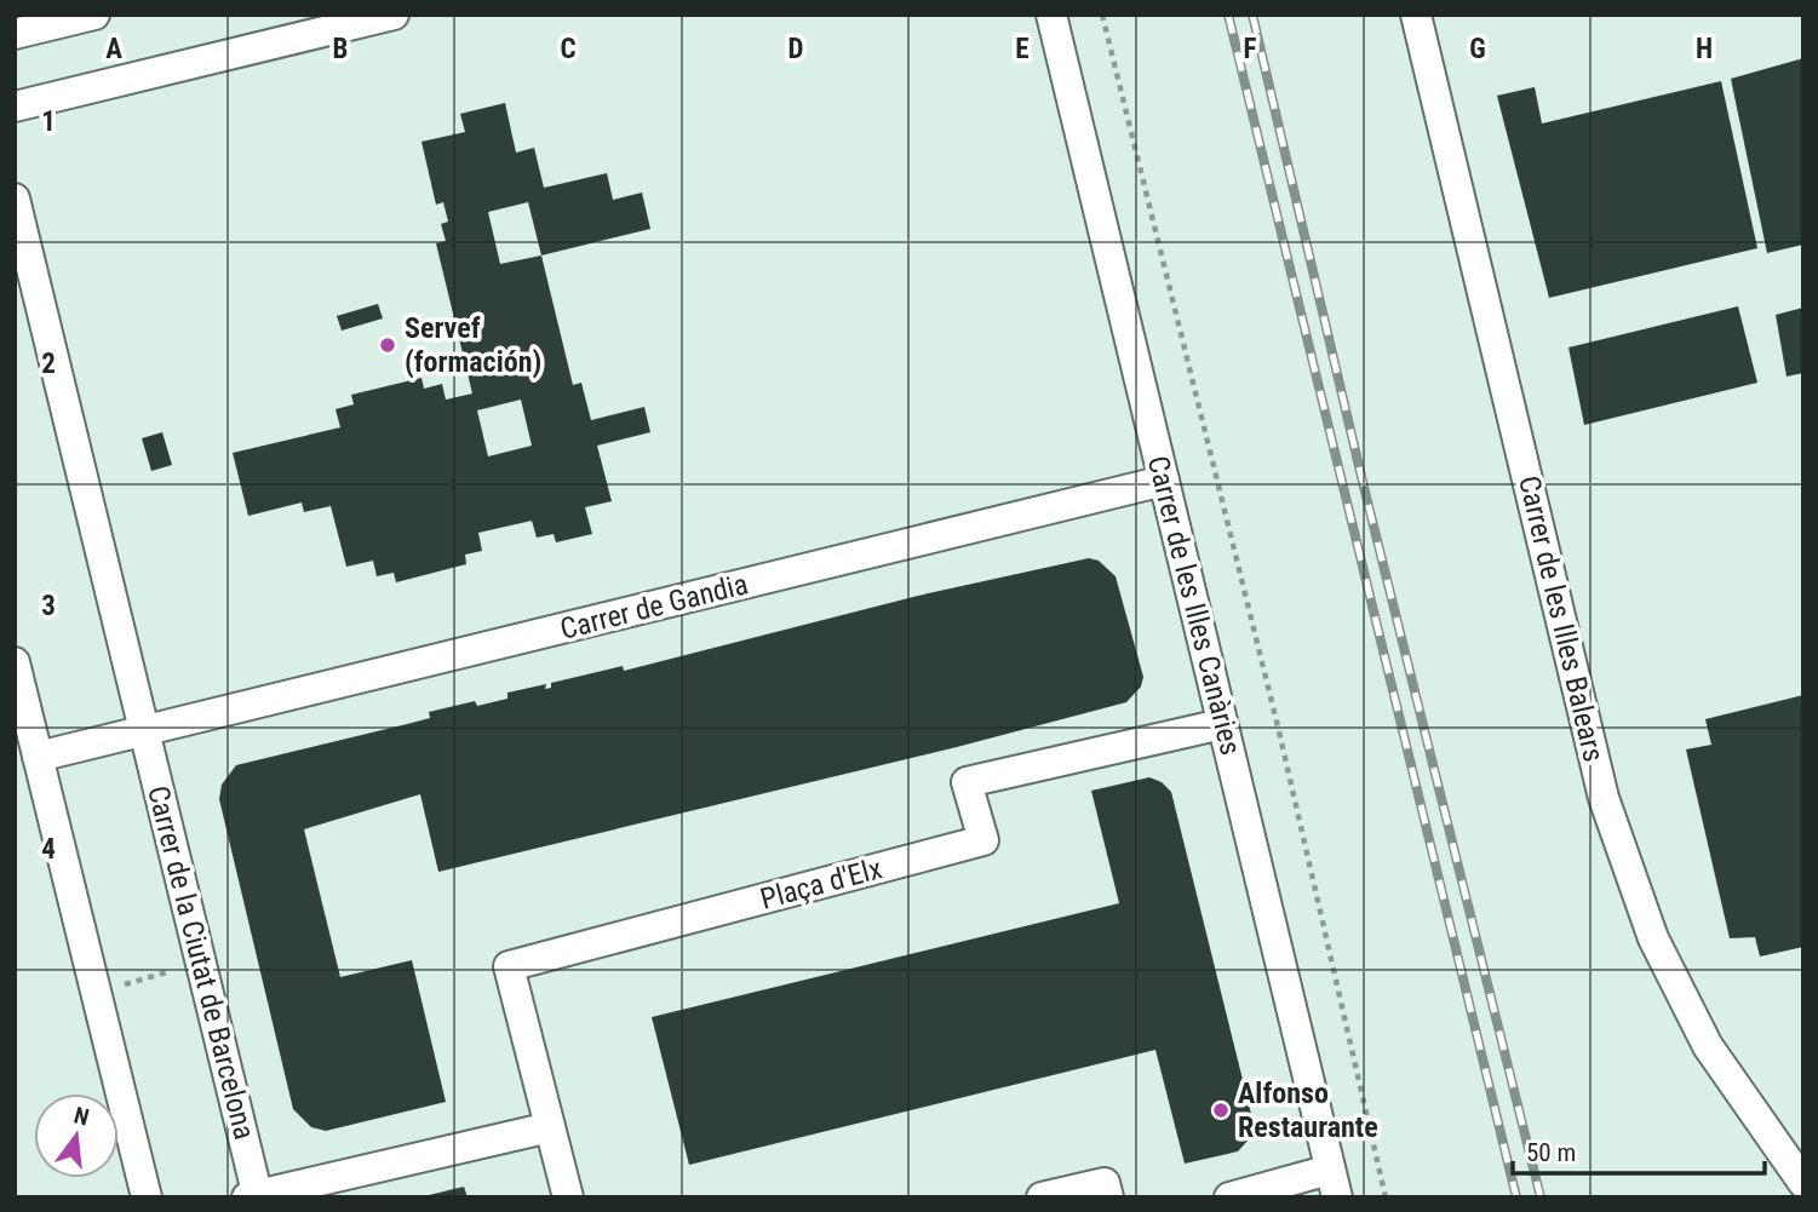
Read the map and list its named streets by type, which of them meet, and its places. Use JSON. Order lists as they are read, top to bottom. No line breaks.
{"streets":{"street":["Carrer de les Illes Canàries","Carrer de Gandia","Carrer de les Illes Balears","Plaça d'Elx","Carrer de la Ciutat de Barcelona"]},"crossings":[["Carrer de les Illes Canàries","Carrer de Gandia"],["Carrer de les Illes Canàries","Plaça d'Elx"],["Carrer de Gandia","Carrer de la Ciutat de Barcelona"]],"places":["Servef (formación)","Alfonso Restaurante"],"scale_bar":"50 m","north":"top","grid":{"columns":["A","B","C","D","E","F","G","H"],"rows":["1","2","3","4"]}}
